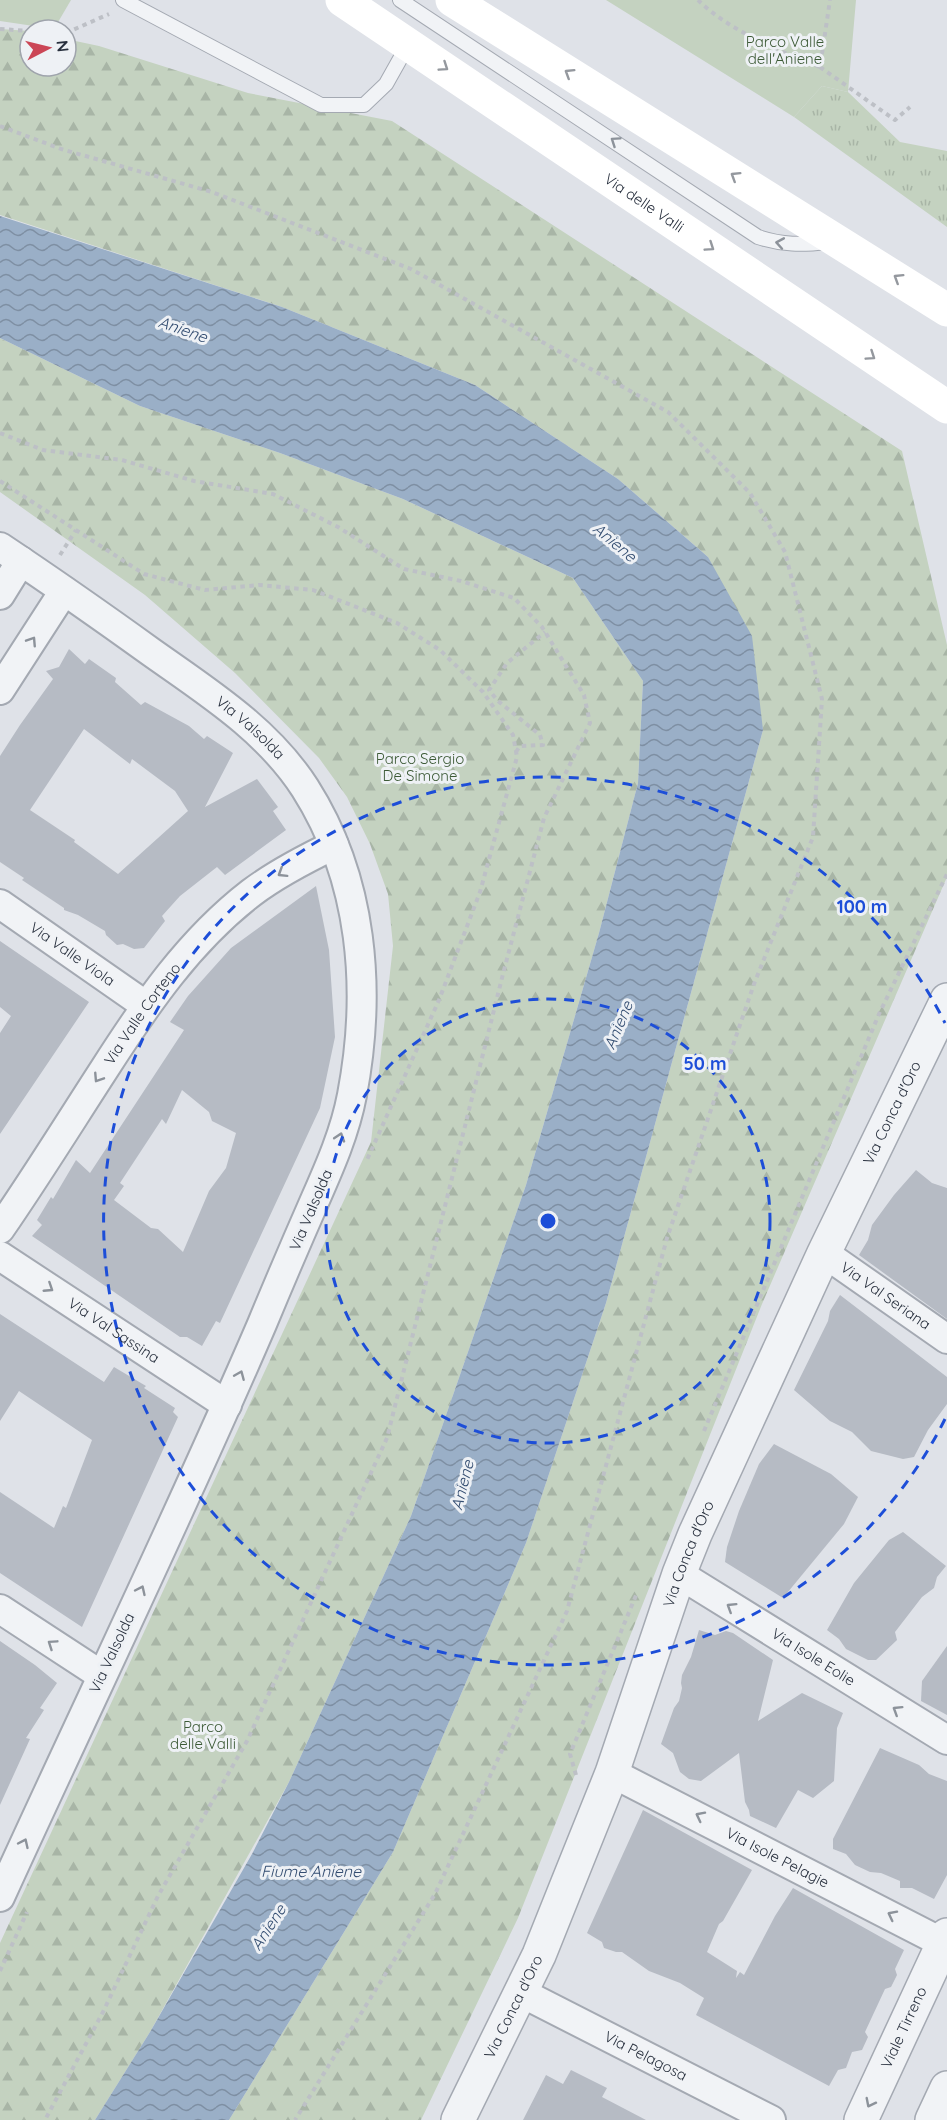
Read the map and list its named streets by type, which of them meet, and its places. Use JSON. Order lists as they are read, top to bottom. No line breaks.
{"streets":{"main road":["Via delle Valli"],"street":["Via Valsolda","Via Valle Viola","Via Valle Corteno","Via Conca d'Oro","Via Val Seriana","Via Val Sassina","Via Isole Eolie","Via Isole Pelagie","Viale Tirreno","Via Pelagosa"]},"crossings":[["Via Valsolda","Via Valle Corteno"],["Via Valsolda","Via Val Sassina"],["Via Valle Viola","Via Valle Corteno"],["Via Conca d'Oro","Via Val Seriana"],["Via Conca d'Oro","Via Isole Eolie"],["Via Conca d'Oro","Via Isole Pelagie"],["Via Conca d'Oro","Via Pelagosa"],["Via Isole Pelagie","Viale Tirreno"]],"one_way":["Via Valsolda","Via Valle Corteno","Via Val Sassina","Via Isole Eolie","Via Isole Pelagie","Viale Tirreno"],"water":["Aniene","Fiume Aniene"],"parks":["Parco Valle dell'Aniene","Parco Sergio De Simone","Parco delle Valli"],"north":"right","rings":["100 m","50 m"]}
